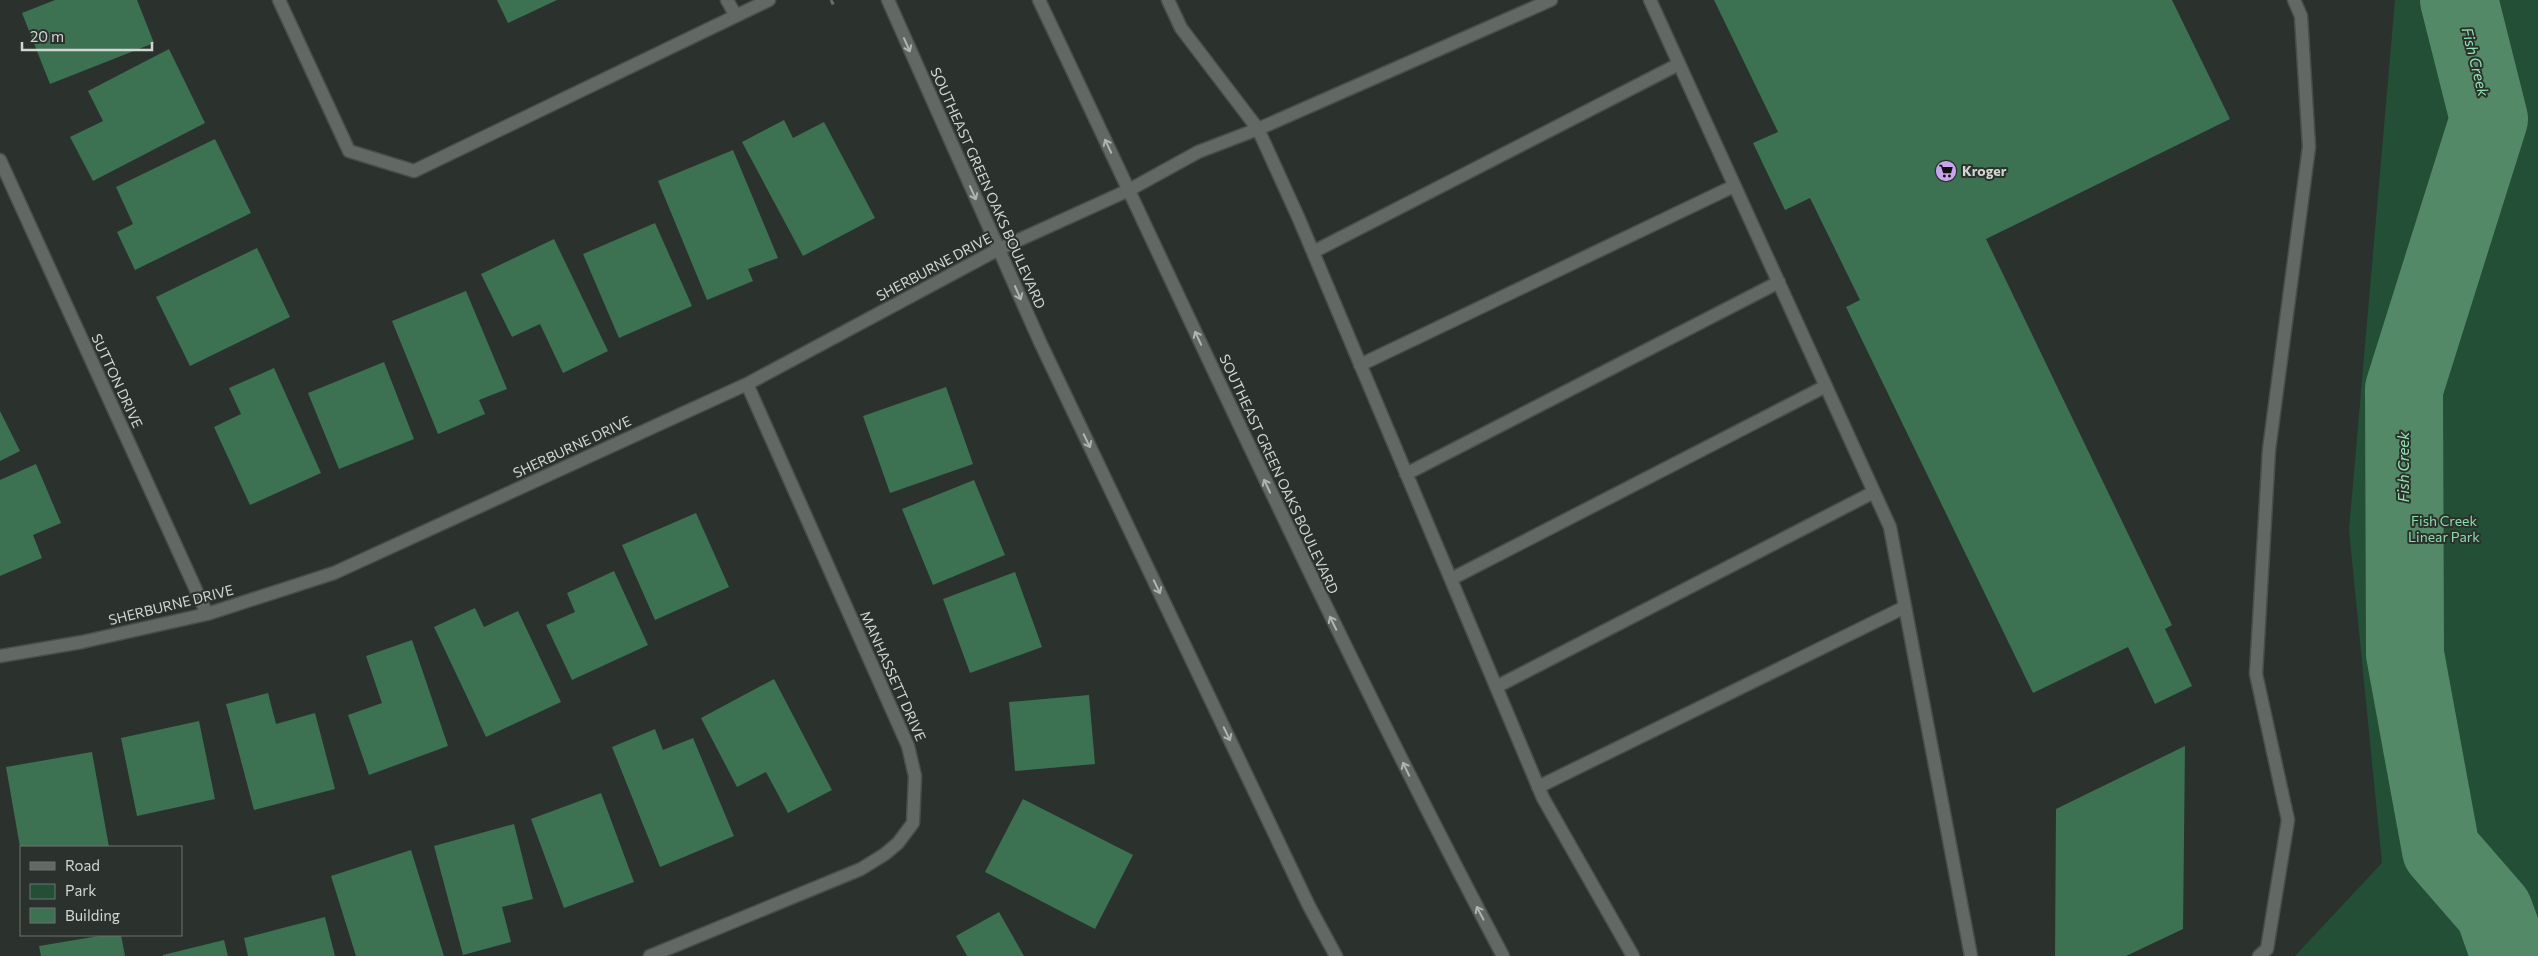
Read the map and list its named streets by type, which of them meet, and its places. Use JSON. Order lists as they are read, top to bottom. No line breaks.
{"streets":{"street":["SOUTHEAST GREEN OAKS BOULEVARD","SHERBURNE DRIVE","SUTTON DRIVE","MANHASSETT DRIVE"]},"crossings":[["SOUTHEAST GREEN OAKS BOULEVARD","SHERBURNE DRIVE"],["SHERBURNE DRIVE","SUTTON DRIVE"],["SHERBURNE DRIVE","MANHASSETT DRIVE"]],"water":["Fish Creek"],"parks":["Fish Creek Linear Park"],"places":{"supermarket":["Kroger"]},"legend":["Road","Park","Building"],"scale_bar":"20 m"}
